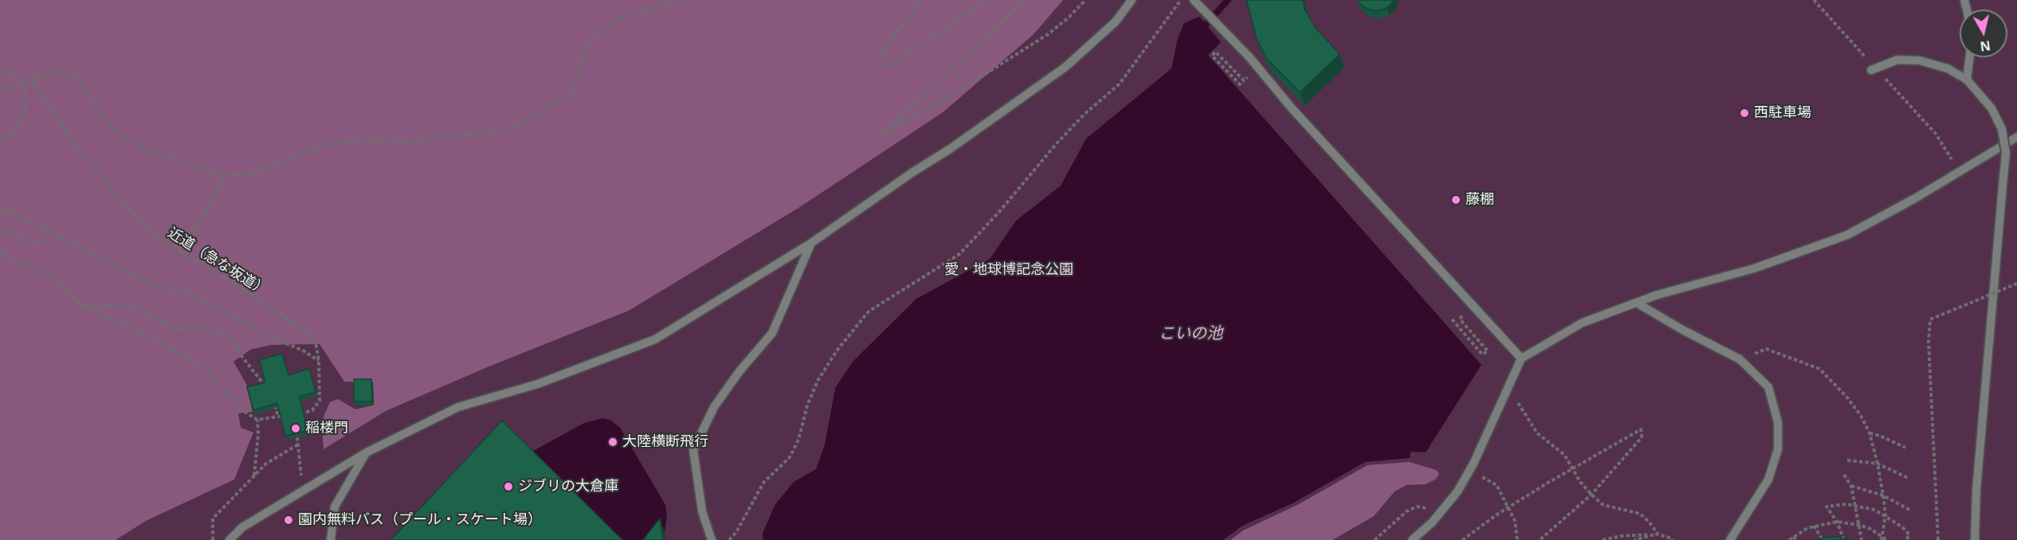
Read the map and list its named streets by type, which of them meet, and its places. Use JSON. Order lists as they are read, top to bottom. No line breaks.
{"streets":{"path":["近道（急な坂道）"]},"water":["こいの池"],"parks":["愛・地球博記念公園"],"places":["西駐車場","藤棚","稲楼門","大陸横断飛行","ジブリの大倉庫","園内無料バス（プール・スケート場）"],"north":"bottom"}
